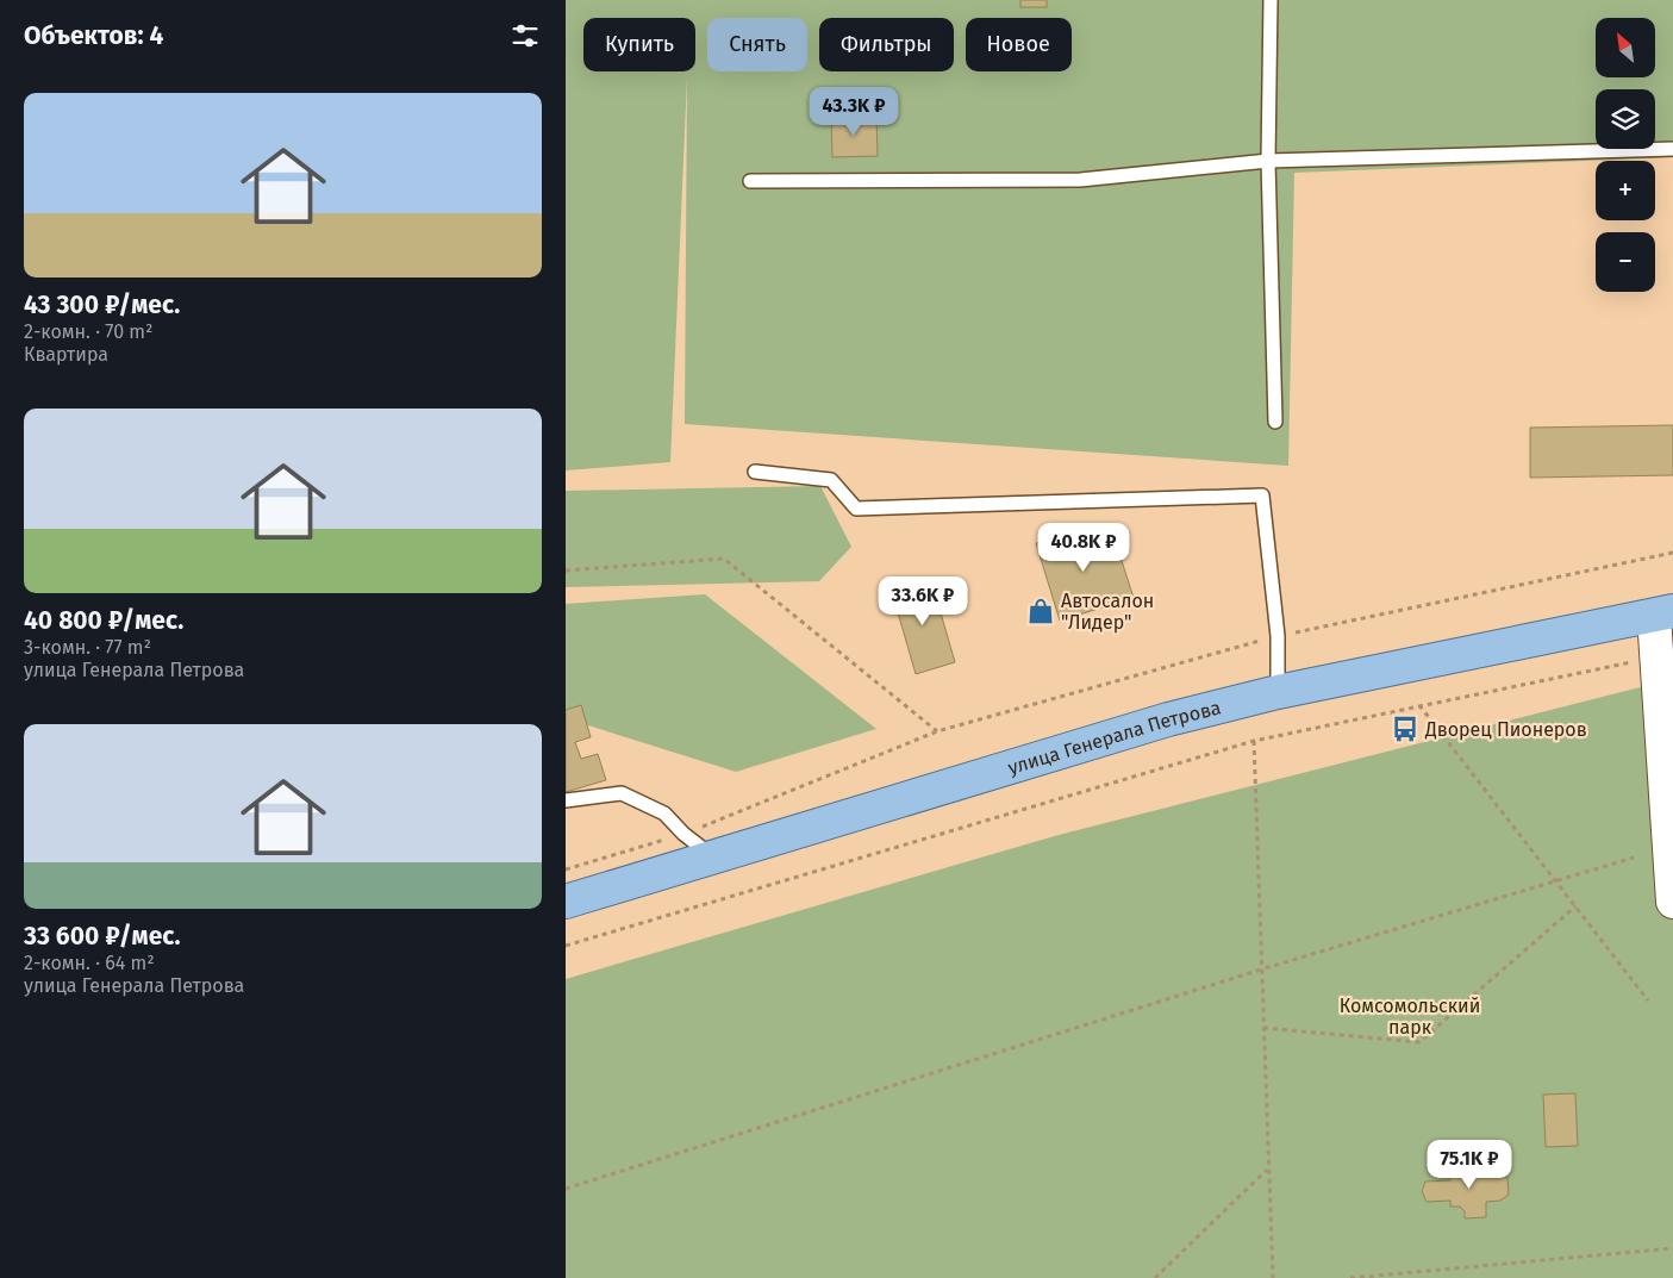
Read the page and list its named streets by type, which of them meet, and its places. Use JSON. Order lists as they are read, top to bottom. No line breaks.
{"streets":{"main road":["улица Генерала Петрова"]},"parks":["Комсомольский парк"],"places":{"shop":["Автосалон \"Лидер\""],"bus stop":["Дворец Пионеров"]},"north":"top left","page":{"heading":"Объектов: 4","map_buttons":["+","−"],"chip":["Купить","Снять","Фильтры","Новое"],"list":[{"name":"43 300 ₽/мес.","note":"2-комн. · 70 m² · Квартира"},{"name":"40 800 ₽/мес.","note":"3-комн. · 77 m² · улица Генерала Петрова"},{"name":"33 600 ₽/мес.","note":"2-комн. · 64 m² · улица Генерала Петрова"}],"price":["43.3K ₽","40.8K ₽","33.6K ₽","75.1K ₽"]}}
